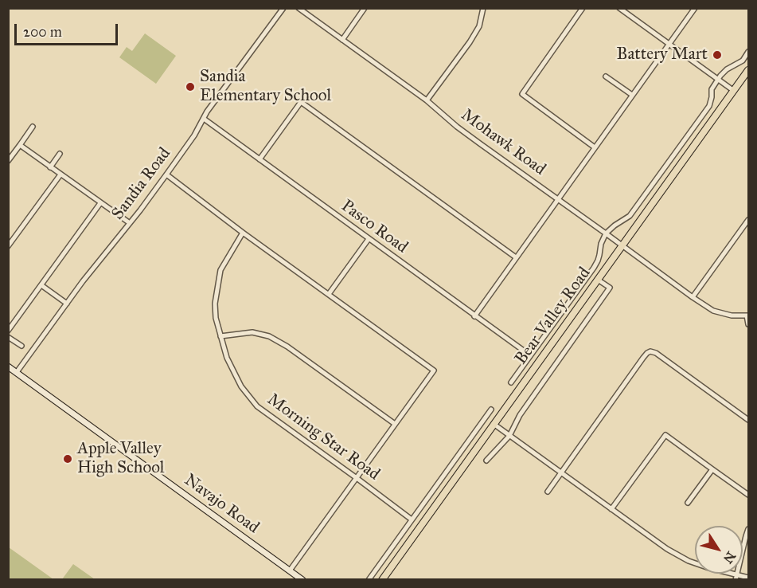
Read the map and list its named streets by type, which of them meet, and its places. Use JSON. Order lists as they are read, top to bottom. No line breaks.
{"streets":{"main road":["Bear Valley Road"],"street":["Mohawk Road","Sandia Road","Pasco Road","Morning Star Road","Navajo Road"]},"crossings":[["Mohawk Road","Bear Valley Road"],["Sandia Road","Pasco Road"],["Sandia Road","Navajo Road"]],"places":["Battery Mart","Sandia Elementary School","Apple Valley High School"],"scale_bar":"200 m","north":"bottom right"}
